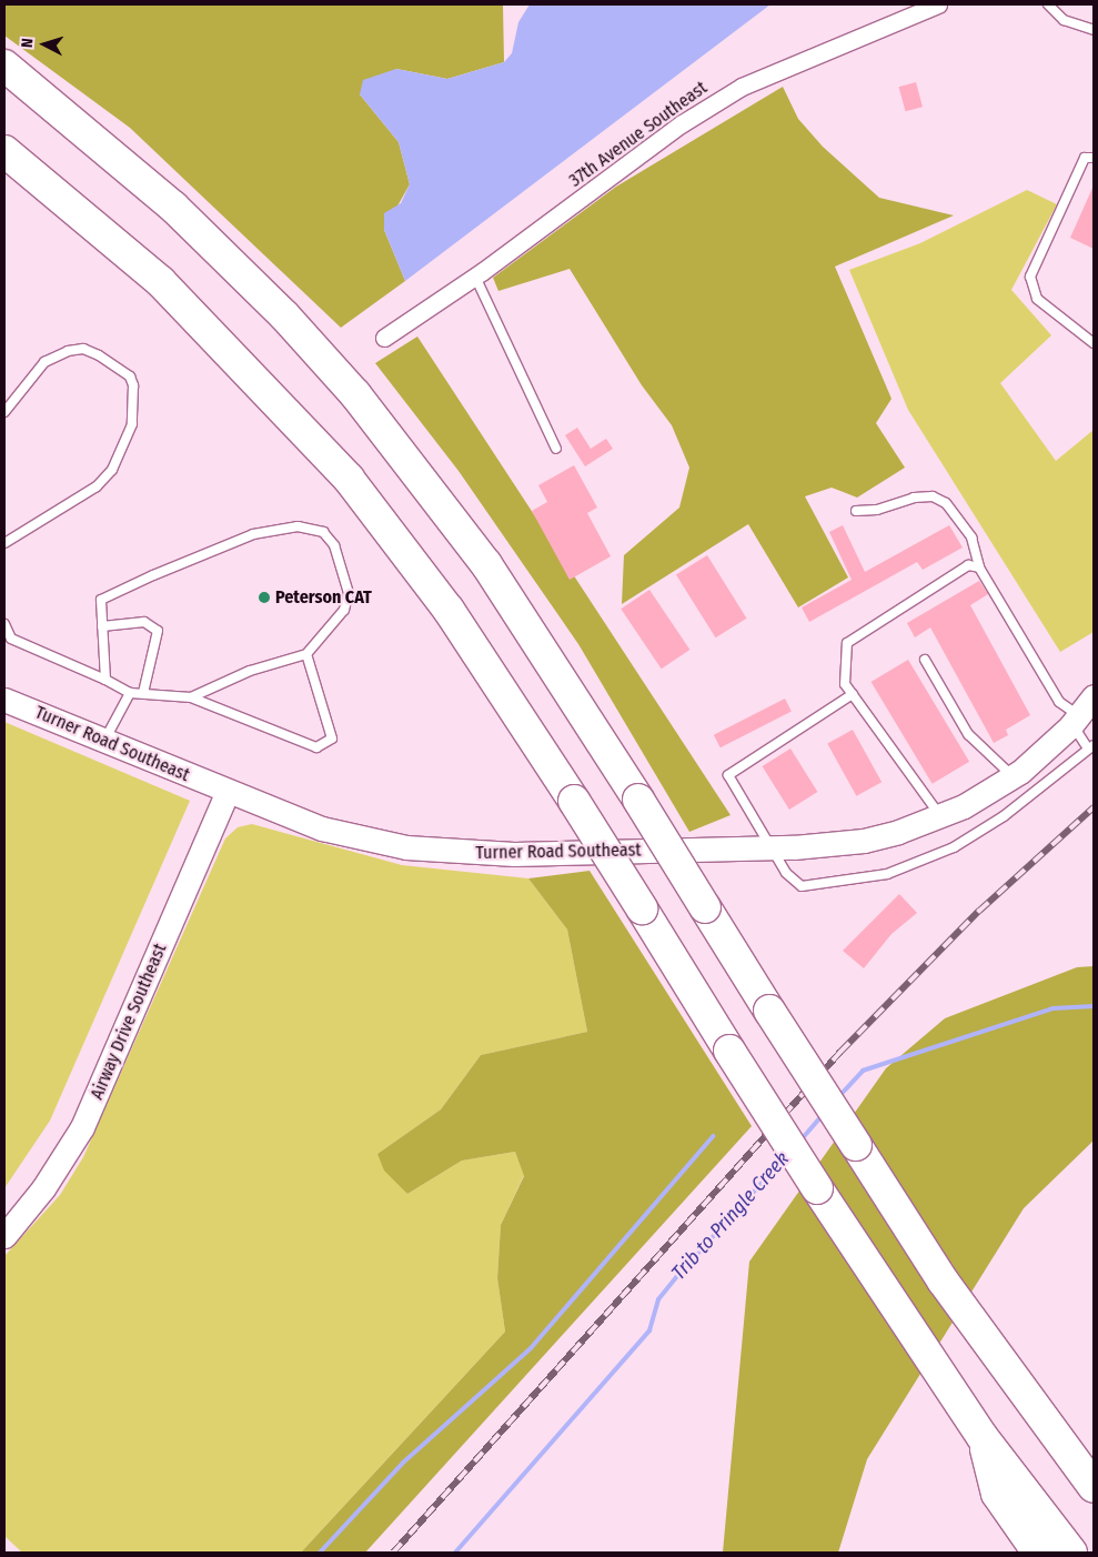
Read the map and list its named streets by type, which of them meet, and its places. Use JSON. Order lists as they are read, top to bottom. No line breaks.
{"streets":{"main road":["Turner Road Southeast","Airway Drive Southeast"],"street":["37th Avenue Southeast"]},"crossings":[["Turner Road Southeast","Airway Drive Southeast"]],"water":["Trib to Pringle Creek"],"places":["Peterson CAT"],"north":"left"}
